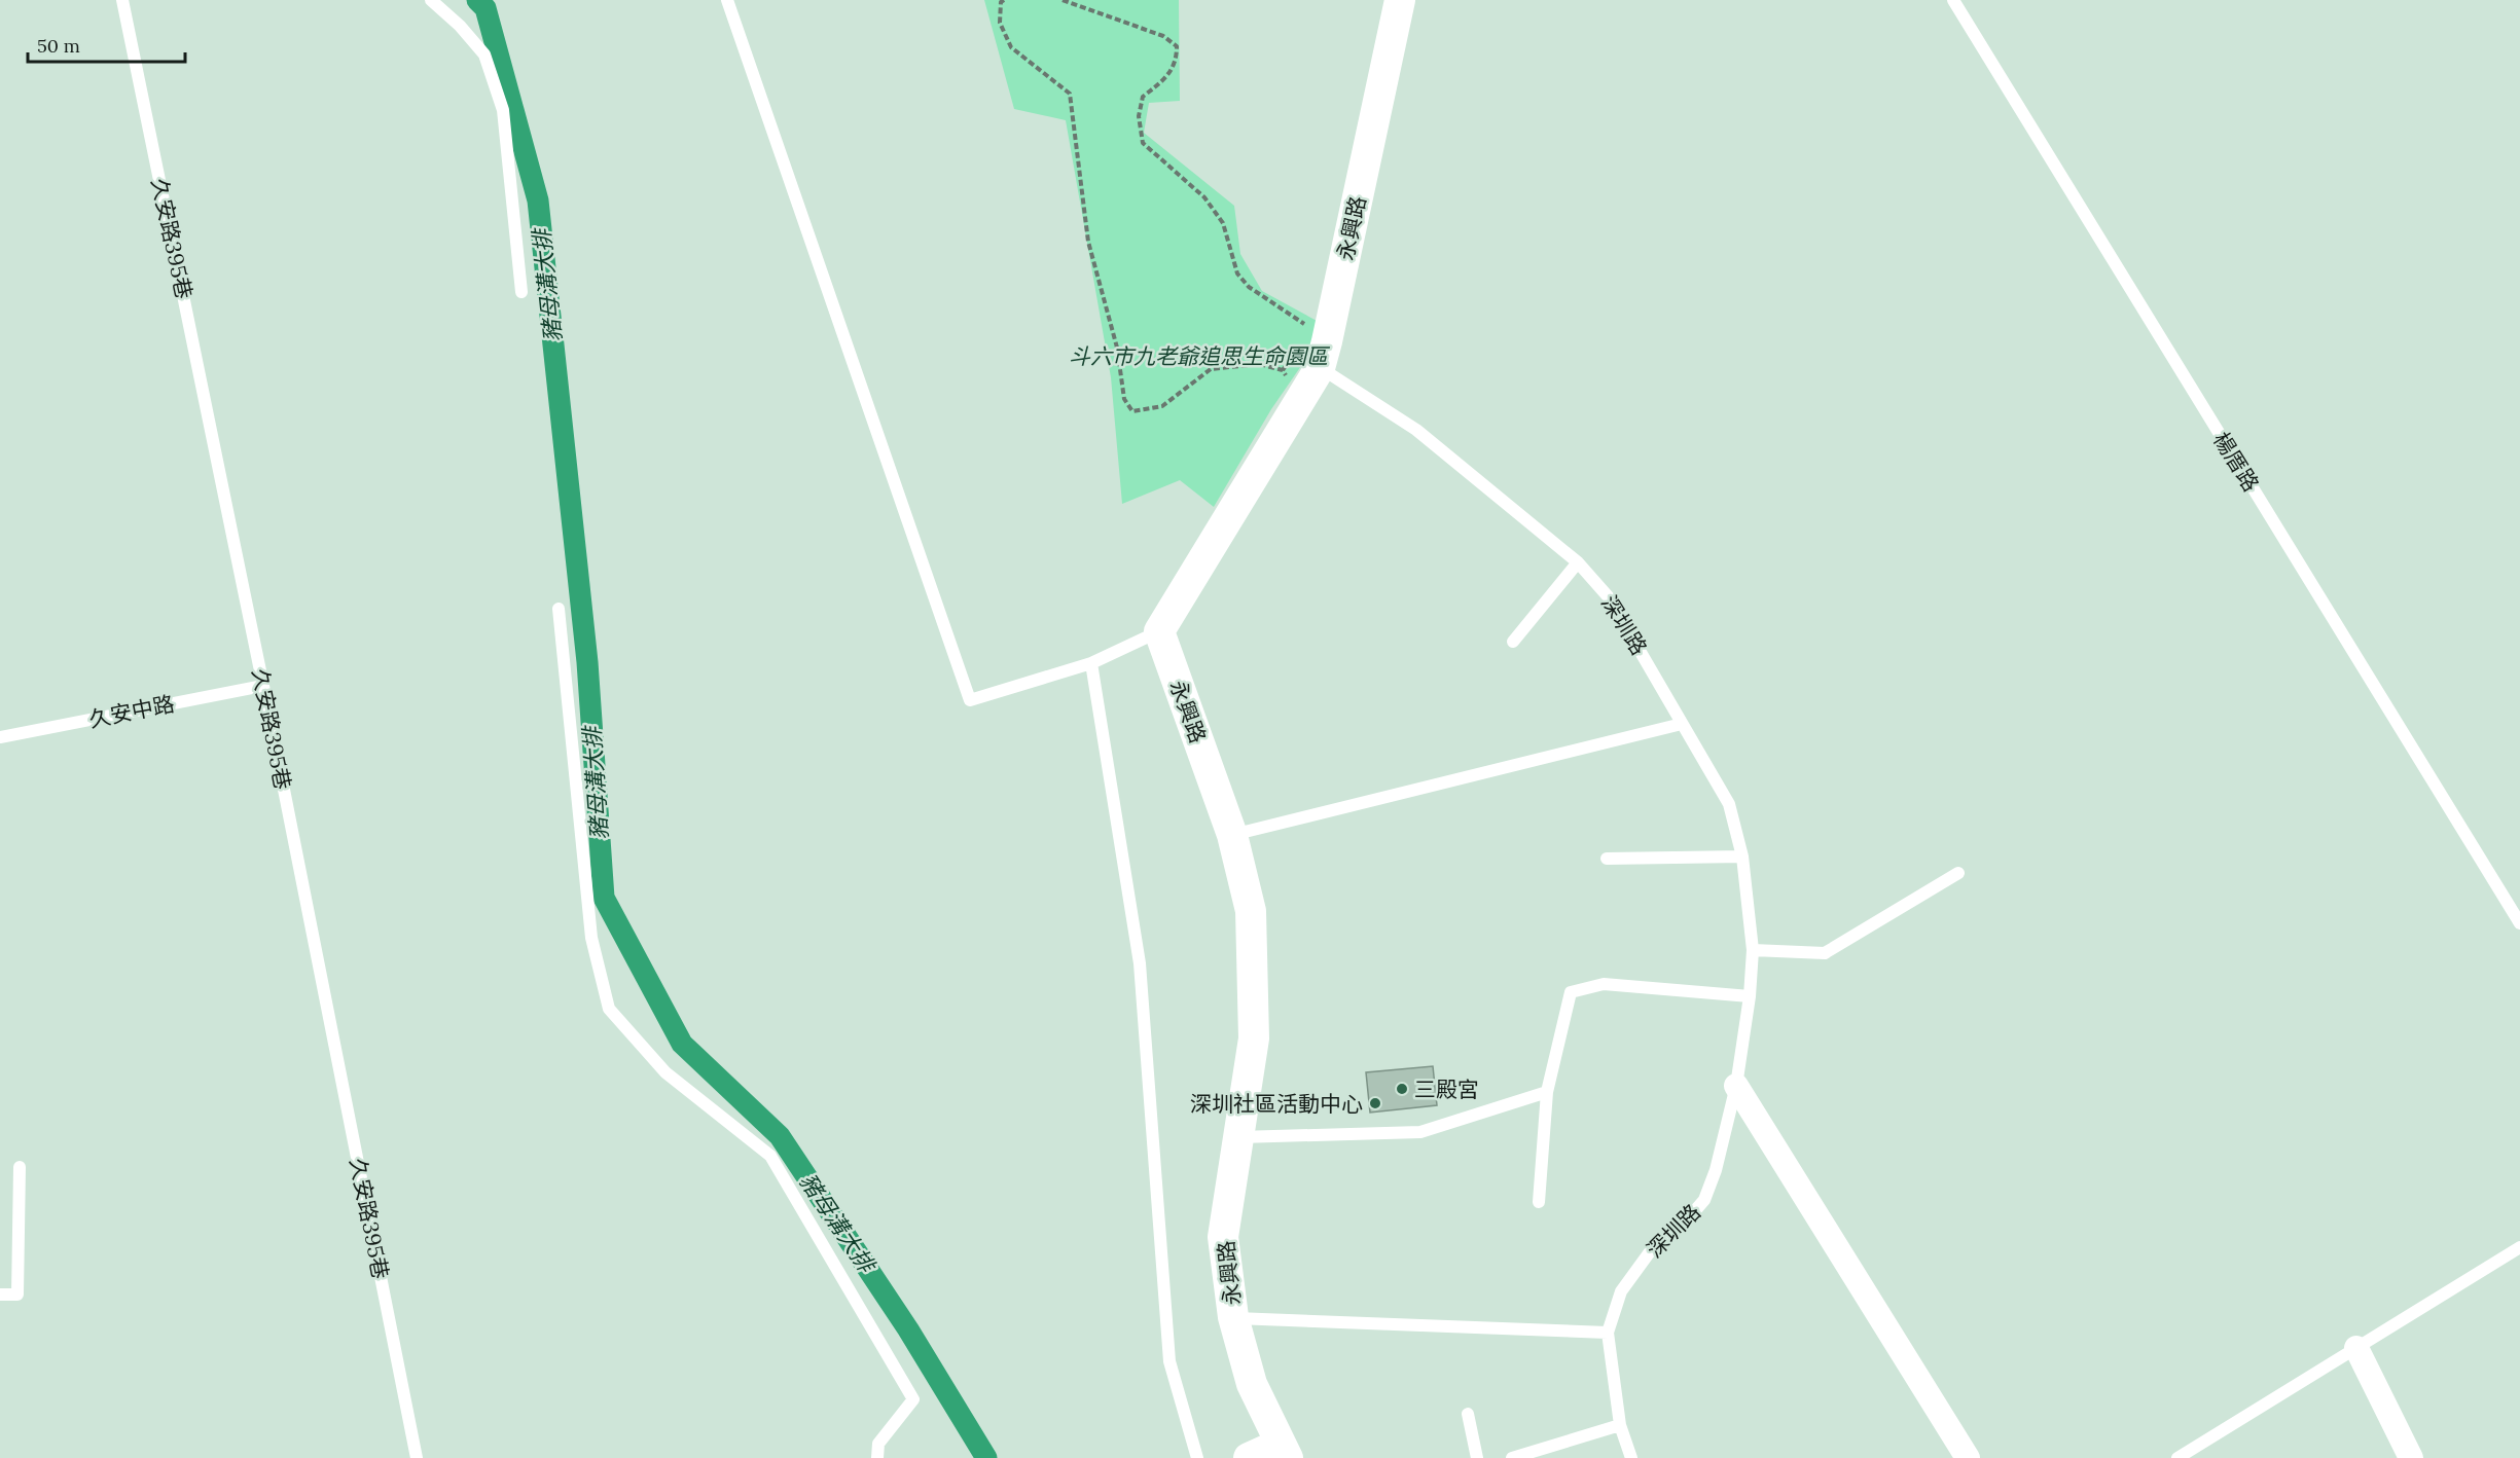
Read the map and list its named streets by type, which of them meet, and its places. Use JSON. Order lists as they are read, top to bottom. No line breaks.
{"streets":{"street":["永興路"],"lane":["久安路395巷","楊厝路","深圳路","久安中路"]},"crossings":[["永興路","深圳路"],["久安路395巷","久安中路"]],"water":["豬母溝大排"],"parks":["斗六市九老爺追思生命園區"],"places":["三殿宮","深圳社區活動中心"],"scale_bar":"50 m"}
